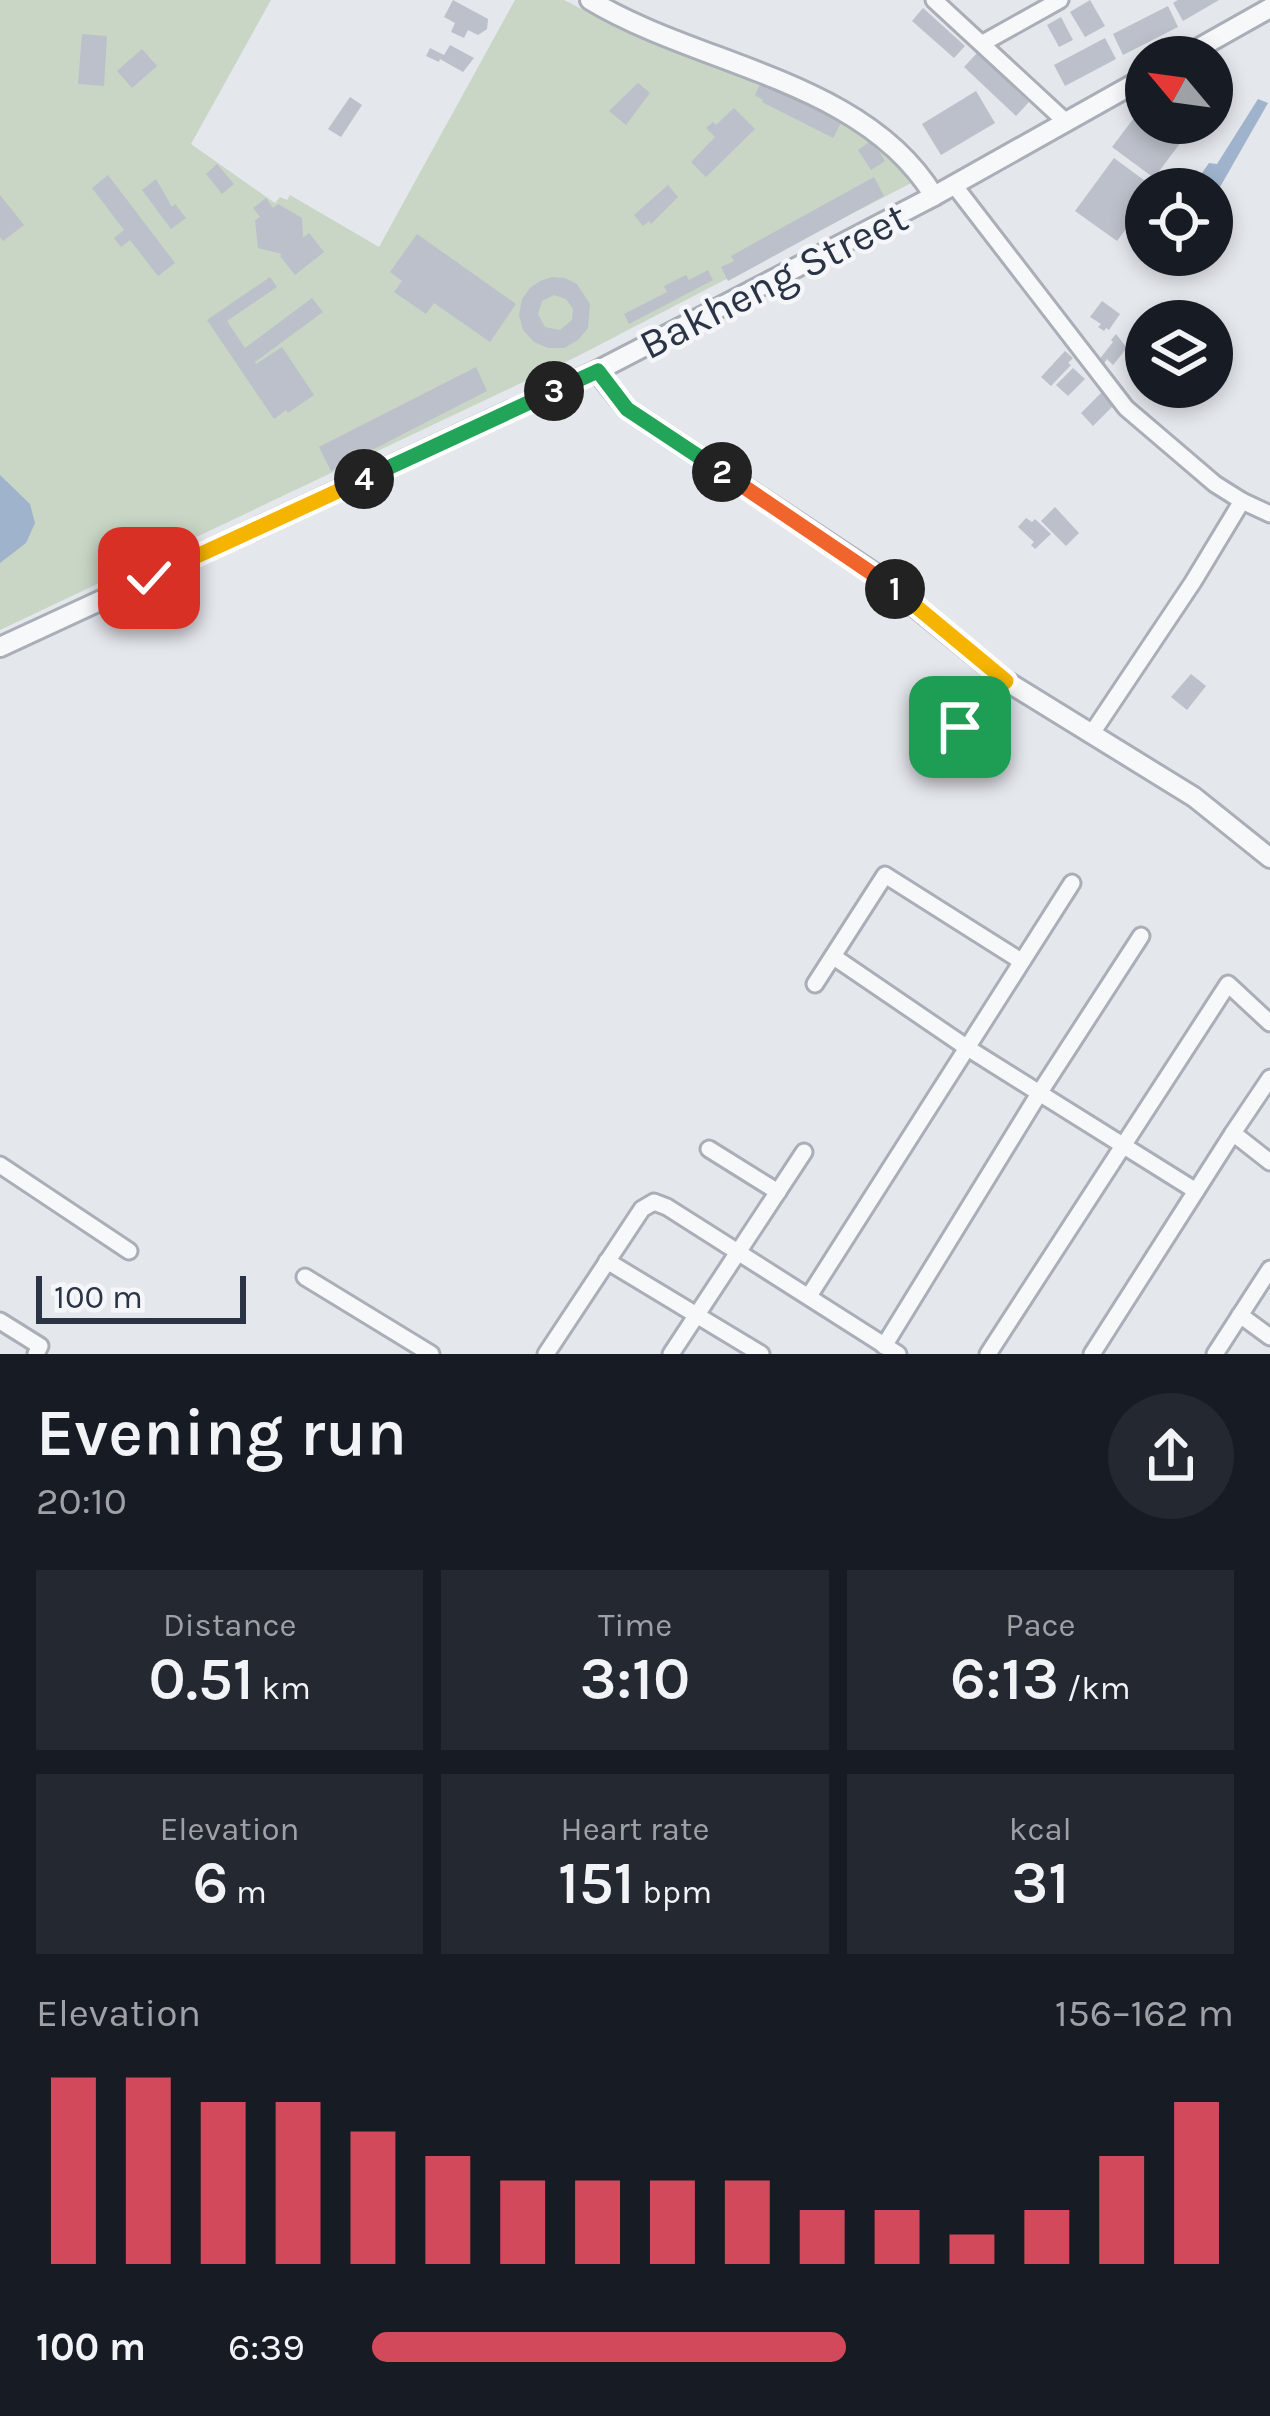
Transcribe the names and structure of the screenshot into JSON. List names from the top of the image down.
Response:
{
  "streets": {
    "street": ["Bakheng Street"]
  },
  "scale_bar": "100 m",
  "north": "top left",
  "page": {
    "pins": [
      "3",
      "2",
      "4",
      "1"
    ],
    "scale": "100 m",
    "heading": ["Evening run", "20:10"],
    "stats": [
      ["Distance", "0.51 km"],
      ["Time", "3:10"],
      ["Pace", "6:13 /km"],
      ["Elevation", "6 m"],
      ["Heart rate", "151 bpm"],
      ["kcal", "31"]
    ],
    "chart": ["Elevation", "156–162 m"],
    "list": [
      {
        "name": "100 m",
        "note": "6:39"
      }
    ]
  }
}
